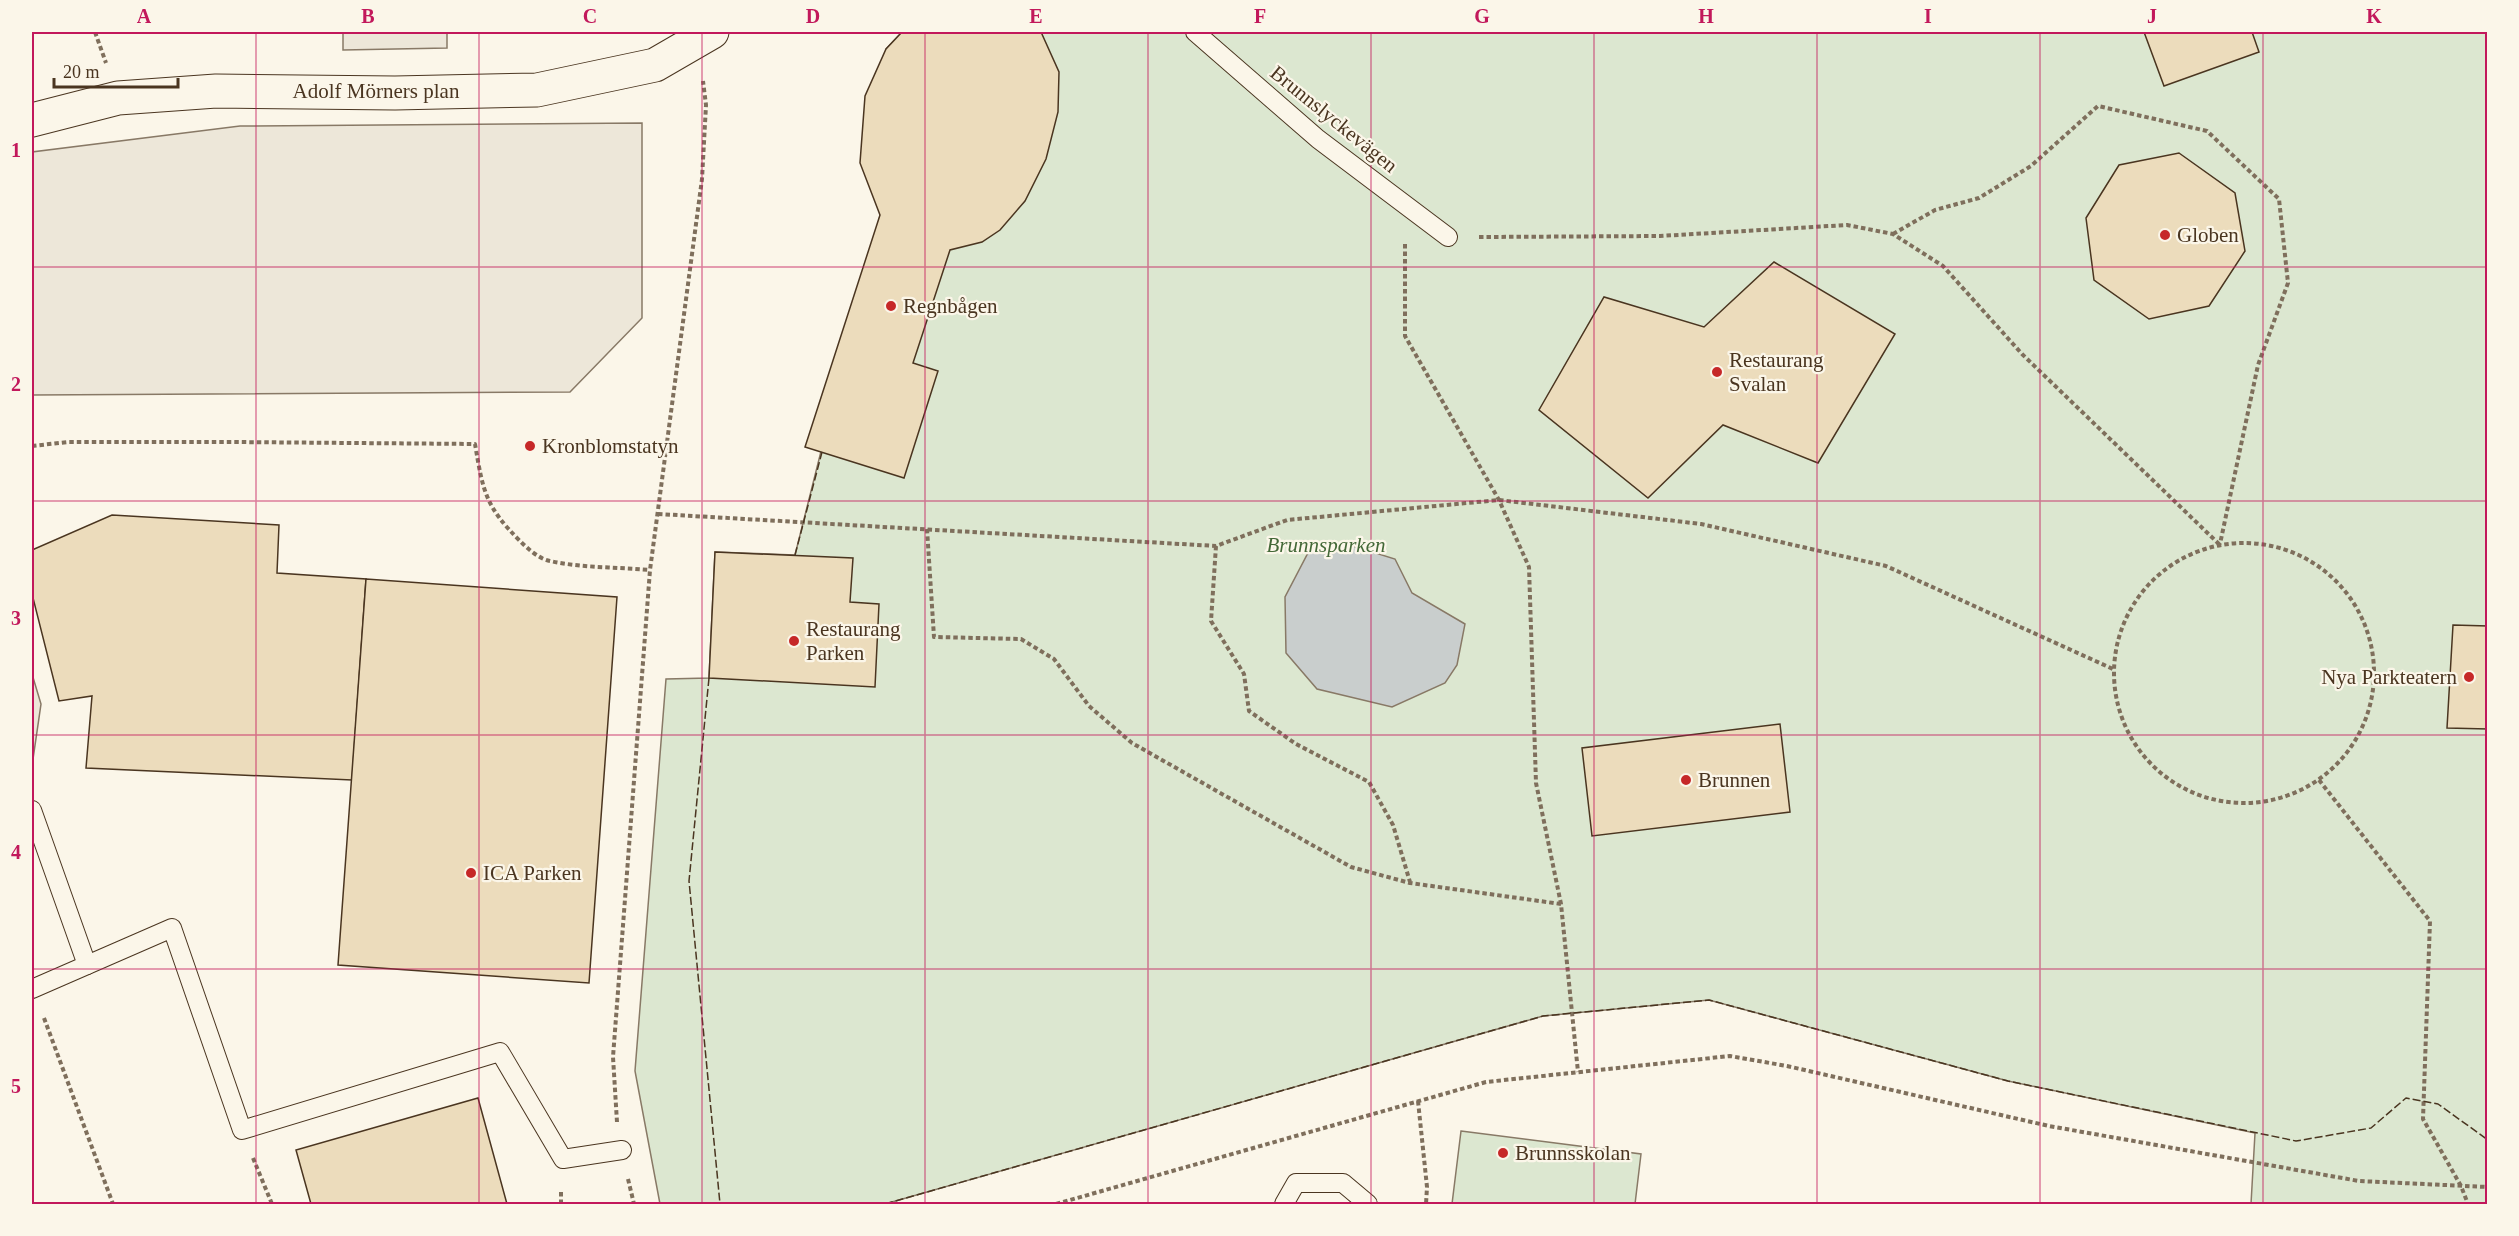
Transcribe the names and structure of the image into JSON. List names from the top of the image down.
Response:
{
  "streets": {
    "street": ["Adolf Mörners plan"],
    "lane": ["Brunnslyckevägen"]
  },
  "parks": ["Brunnsparken"],
  "places": [
    "Globen",
    "Regnbågen",
    "Restaurang Svalan",
    "Kronblomstatyn",
    "Restaurang Parken",
    "Nya Parkteatern",
    "Brunnen",
    "ICA Parken",
    "Brunnsskolan"
  ],
  "scale_bar": "20 m",
  "grid": {
    "columns": [
      "A",
      "B",
      "C",
      "D",
      "E",
      "F",
      "G",
      "H",
      "I",
      "J",
      "K"
    ],
    "rows": [
      "1",
      "2",
      "3",
      "4",
      "5"
    ]
  }
}
